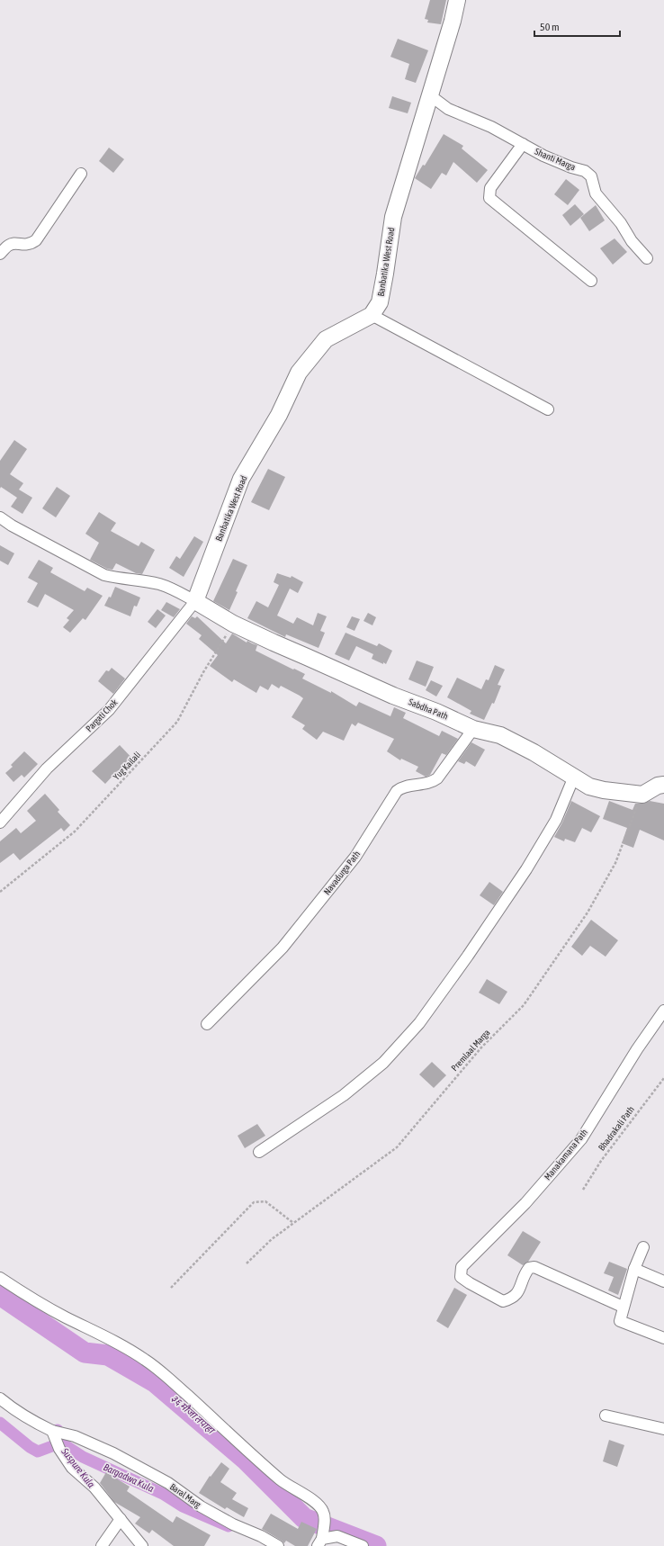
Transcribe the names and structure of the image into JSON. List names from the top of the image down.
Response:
{
  "streets": {
    "street": [
      "Shanti Marga",
      "Banbatika West Road",
      "Sabdha Path",
      "Pargati Chok",
      "Navadurga Path",
      "Manakamana Path",
      "Baral Marg"
    ],
    "path": ["Yug Kailali", "Premlaal Marga", "Bhadrakali Path"]
  },
  "crossings": [
    ["Shanti Marga", "Banbatika West Road"],
    ["Banbatika West Road", "Sabdha Path"],
    ["Banbatika West Road", "Pargati Chok"],
    ["Sabdha Path", "Pargati Chok"],
    ["Sabdha Path", "Yug Kailali"],
    ["Sabdha Path", "Navadurga Path"],
    ["Sabdha Path", "Premlaal Marga"]
  ],
  "water": ["३६ मौजा तपाहा", "Suspure Kula", "Bargadwa Kula"],
  "scale_bar": "50 m"
}
